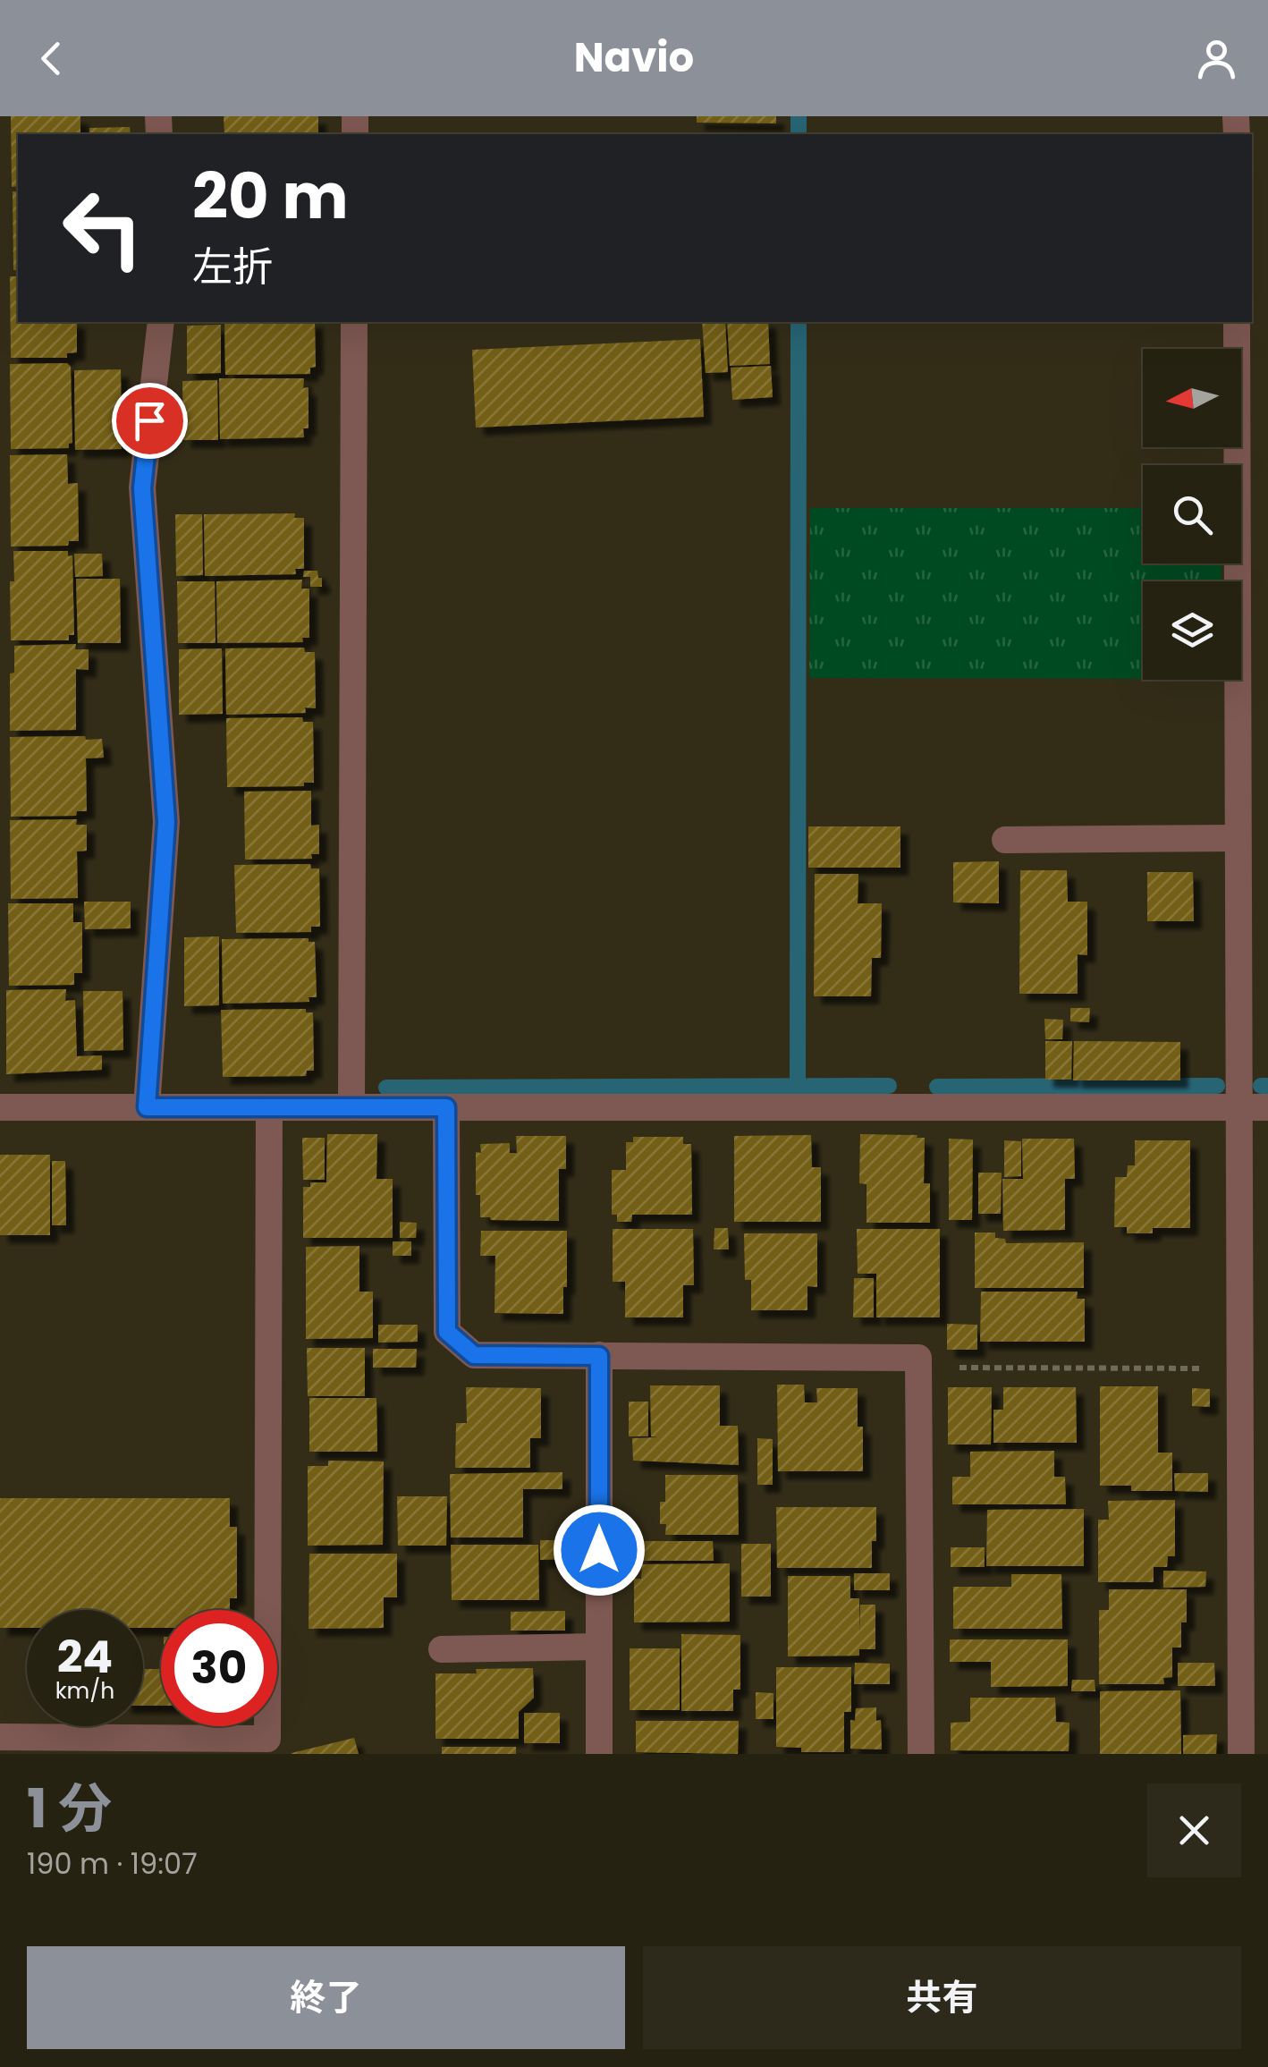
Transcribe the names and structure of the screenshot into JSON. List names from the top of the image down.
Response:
{
  "north": "left",
  "page": {
    "header": "Navio",
    "turn": ["20 m", "左折"],
    "speed": "24 km/h",
    "limit": "30",
    "heading": ["1 分", "190 m · 19:07"],
    "buttons": ["終了", "共有"]
  }
}
